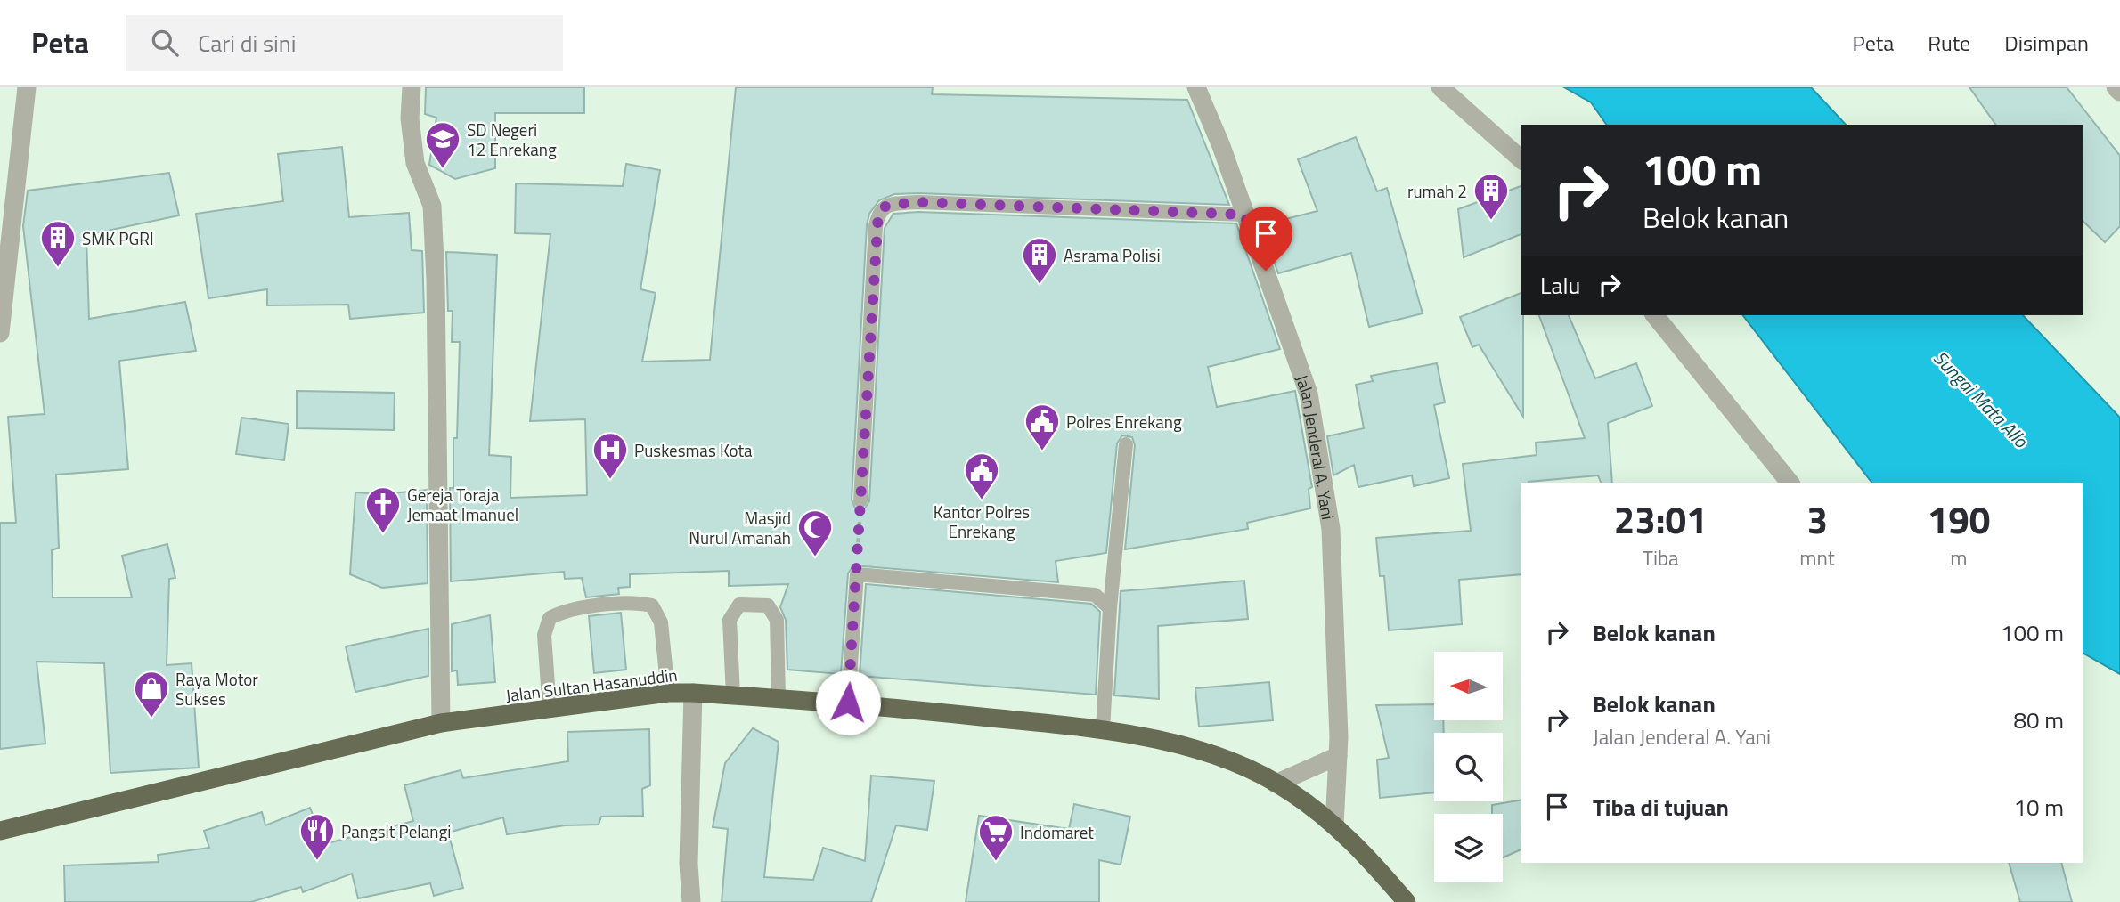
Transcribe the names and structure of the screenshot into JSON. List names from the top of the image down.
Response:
{
  "streets": {
    "highway": ["Jalan Sultan Hasanuddin"],
    "street": ["Jalan Jenderal A. Yani"]
  },
  "crossings": [
    ["Jalan Jenderal A. Yani", "Jalan Sultan Hasanuddin"]
  ],
  "water": ["Sungai Mata Allo"],
  "places": {
    "school or university": ["SD Negeri 12 Enrekang"],
    "building": ["rumah 2", "SMK PGRI", "Asrama Polisi"],
    "public building": ["Polres Enrekang", "Kantor Polres Enrekang"],
    "hospital": ["Puskesmas Kota"],
    "church": ["Gereja Toraja Jemaat Imanuel"],
    "mosque": ["Masjid Nurul Amanah"],
    "shop": ["Raya Motor Sukses"],
    "restaurant": ["Pangsit Pelangi"],
    "supermarket": ["Indomaret"]
  },
  "north": "left",
  "page": {
    "header": "Peta",
    "search": "Cari di sini",
    "nav": ["Peta", "Rute", "Disimpan"],
    "turn": ["100 m", "Belok kanan"],
    "then": "Lalu",
    "eta": [
      "23:01",
      "Tiba",
      "3",
      "mnt",
      "190",
      "m"
    ],
    "list": [
      {
        "name": "Belok kanan",
        "value": "100 m"
      },
      {
        "name": "Belok kanan",
        "note": "Jalan Jenderal A. Yani",
        "value": "80 m"
      },
      {
        "name": "Tiba di tujuan",
        "value": "10 m"
      }
    ]
  }
}
